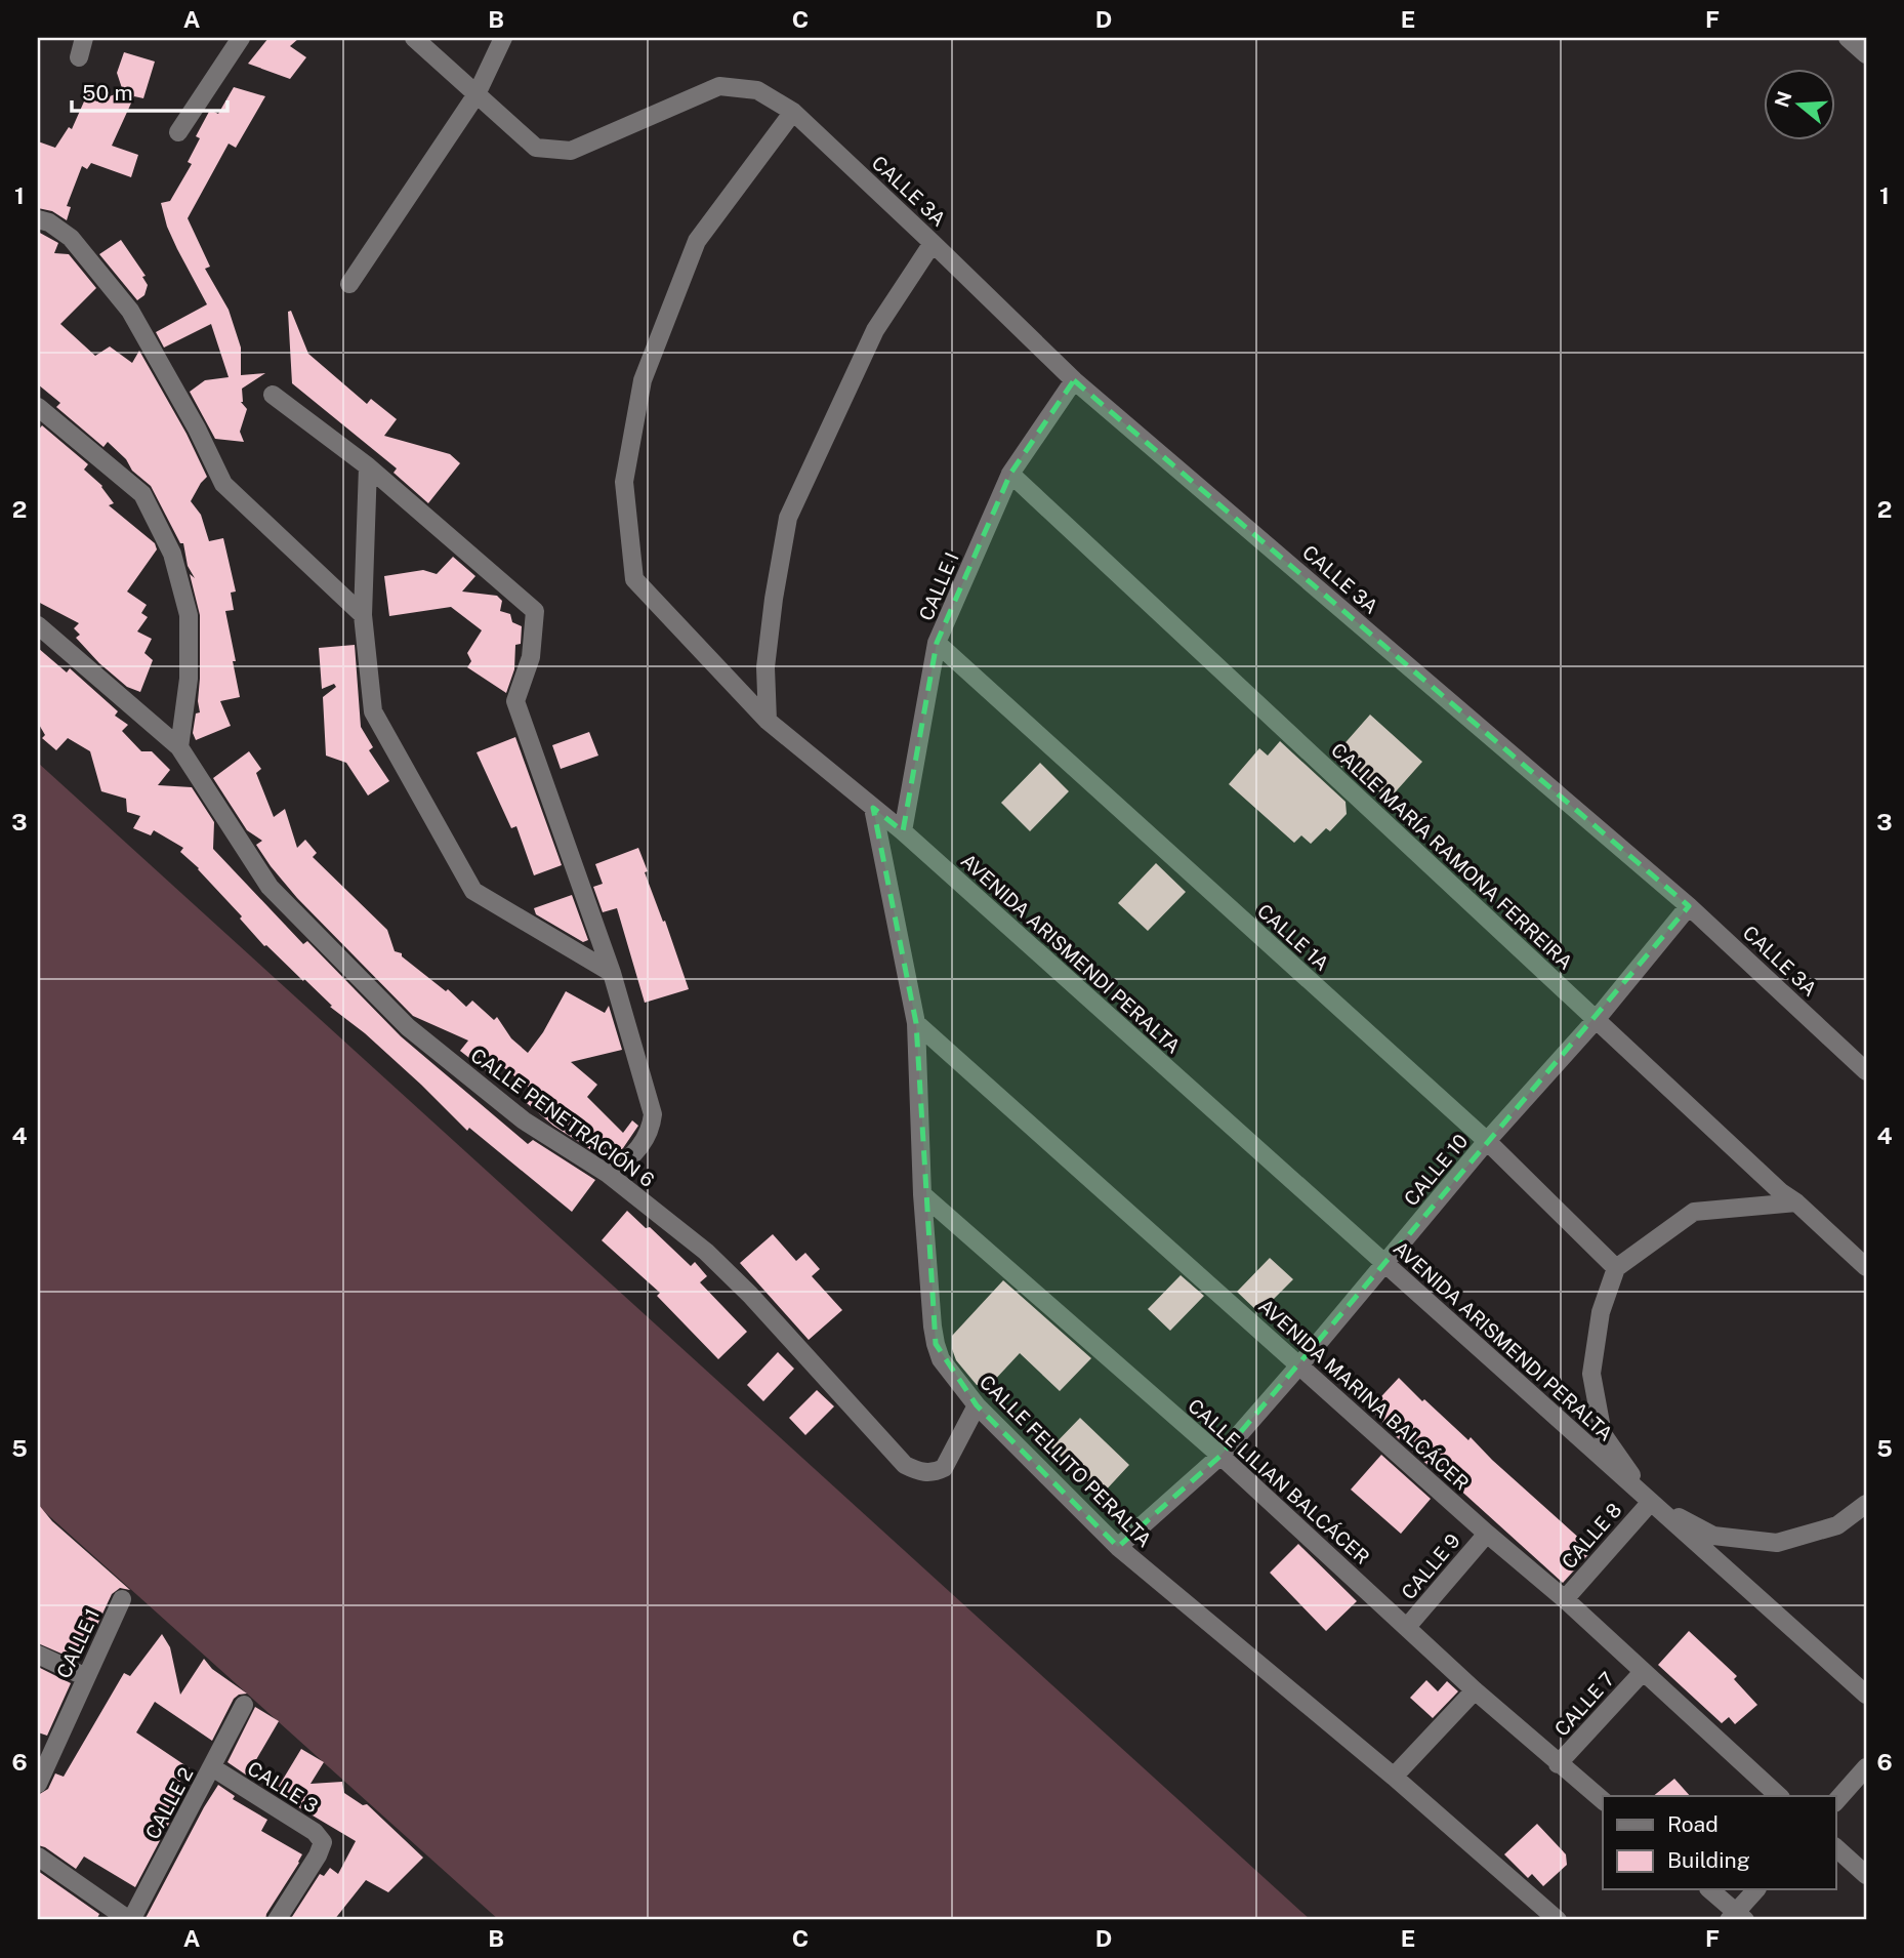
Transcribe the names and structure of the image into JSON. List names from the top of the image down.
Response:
{
  "streets": {
    "street": [
      "CALLE 3A",
      "CALLE I",
      "CALLE MARÍA RAMONA FERREIRA",
      "CALLE 1A",
      "AVENIDA ARISMENDI PERALTA",
      "CALLE PENETRACIÓN 6",
      "CALLE 10",
      "AVENIDA MARINA BALCÁCER",
      "CALLE FELLITO PERALTA",
      "CALLE LILIAN BALCÁCER",
      "CALLE 8",
      "CALLE 9",
      "CALLE 1",
      "CALLE 7",
      "CALLE 3",
      "CALLE 2"
    ]
  },
  "crossings": [
    ["CALLE 3A", "CALLE I"],
    ["CALLE 3A", "AVENIDA ARISMENDI PERALTA"],
    ["CALLE 3A", "CALLE 10"],
    ["CALLE I", "CALLE MARÍA RAMONA FERREIRA"],
    ["CALLE I", "CALLE 1A"],
    ["CALLE I", "AVENIDA ARISMENDI PERALTA"],
    ["CALLE MARÍA RAMONA FERREIRA", "CALLE 10"],
    ["CALLE 1A", "CALLE 10"],
    ["AVENIDA ARISMENDI PERALTA", "CALLE 10"],
    ["AVENIDA ARISMENDI PERALTA", "CALLE FELLITO PERALTA"],
    ["AVENIDA ARISMENDI PERALTA", "CALLE 8"],
    ["CALLE PENETRACIÓN 6", "CALLE FELLITO PERALTA"],
    ["CALLE 10", "AVENIDA MARINA BALCÁCER"],
    ["CALLE 10", "CALLE FELLITO PERALTA"],
    ["CALLE 10", "CALLE LILIAN BALCÁCER"],
    ["AVENIDA MARINA BALCÁCER", "CALLE FELLITO PERALTA"],
    ["AVENIDA MARINA BALCÁCER", "CALLE 8"],
    ["AVENIDA MARINA BALCÁCER", "CALLE 9"],
    ["AVENIDA MARINA BALCÁCER", "CALLE 7"],
    ["CALLE FELLITO PERALTA", "CALLE LILIAN BALCÁCER"],
    ["CALLE LILIAN BALCÁCER", "CALLE 9"],
    ["CALLE LILIAN BALCÁCER", "CALLE 7"],
    ["CALLE 3", "CALLE 2"]
  ],
  "legend": ["Road", "Building"],
  "scale_bar": "50 m",
  "north": "left",
  "grid": {
    "columns": [
      "A",
      "B",
      "C",
      "D",
      "E",
      "F"
    ],
    "rows": [
      "1",
      "2",
      "3",
      "4",
      "5",
      "6"
    ]
  }
}
